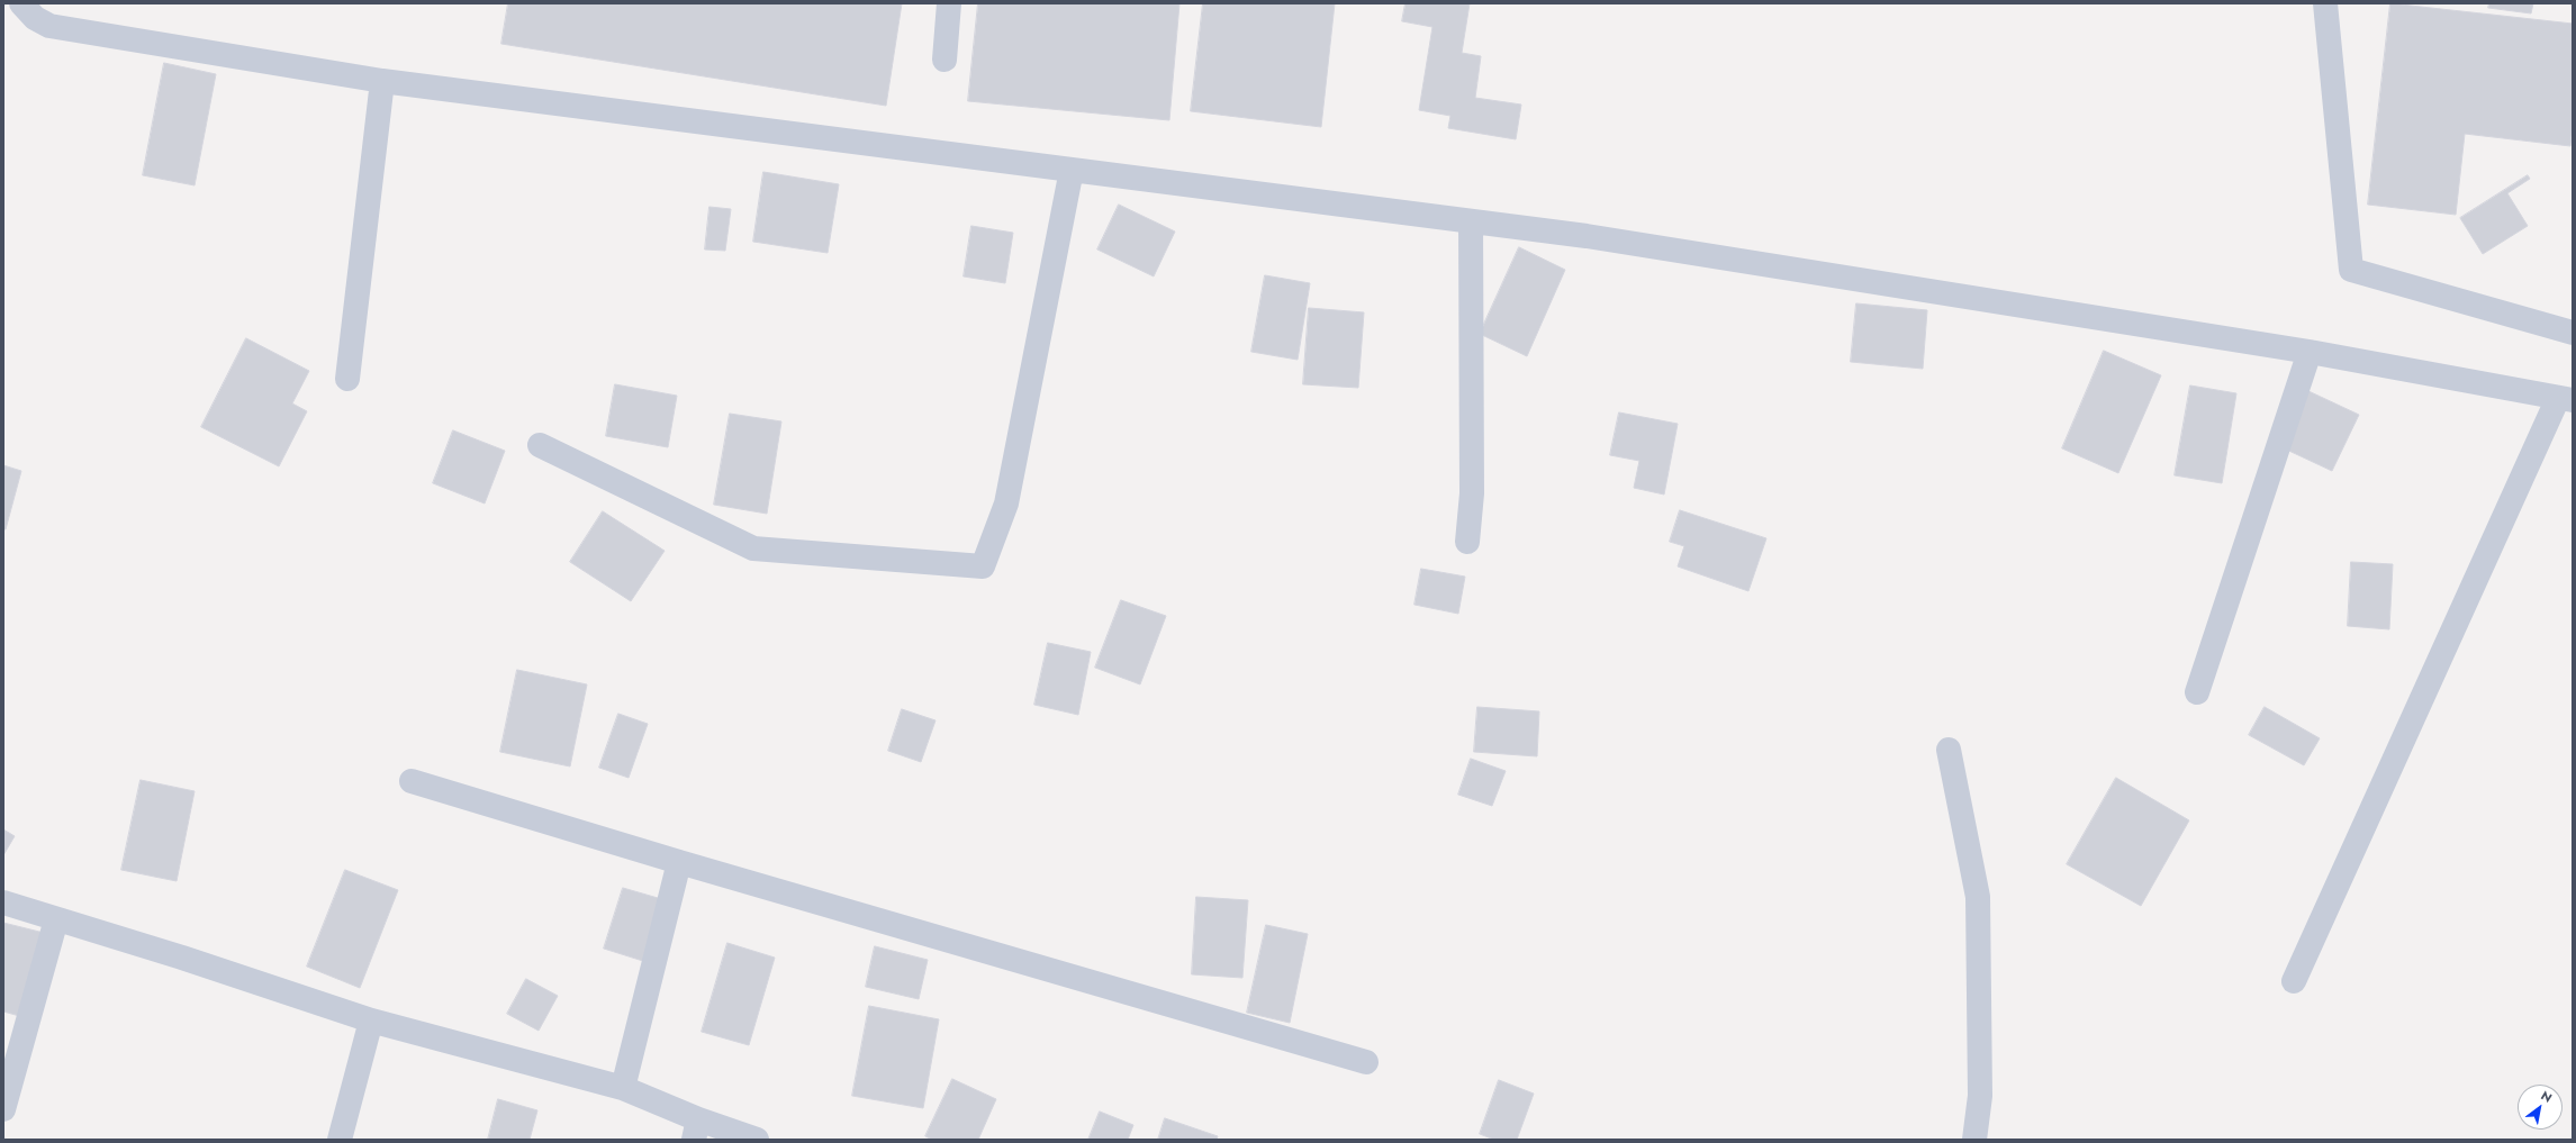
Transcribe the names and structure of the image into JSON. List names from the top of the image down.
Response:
{
  "north": "top right"
}
